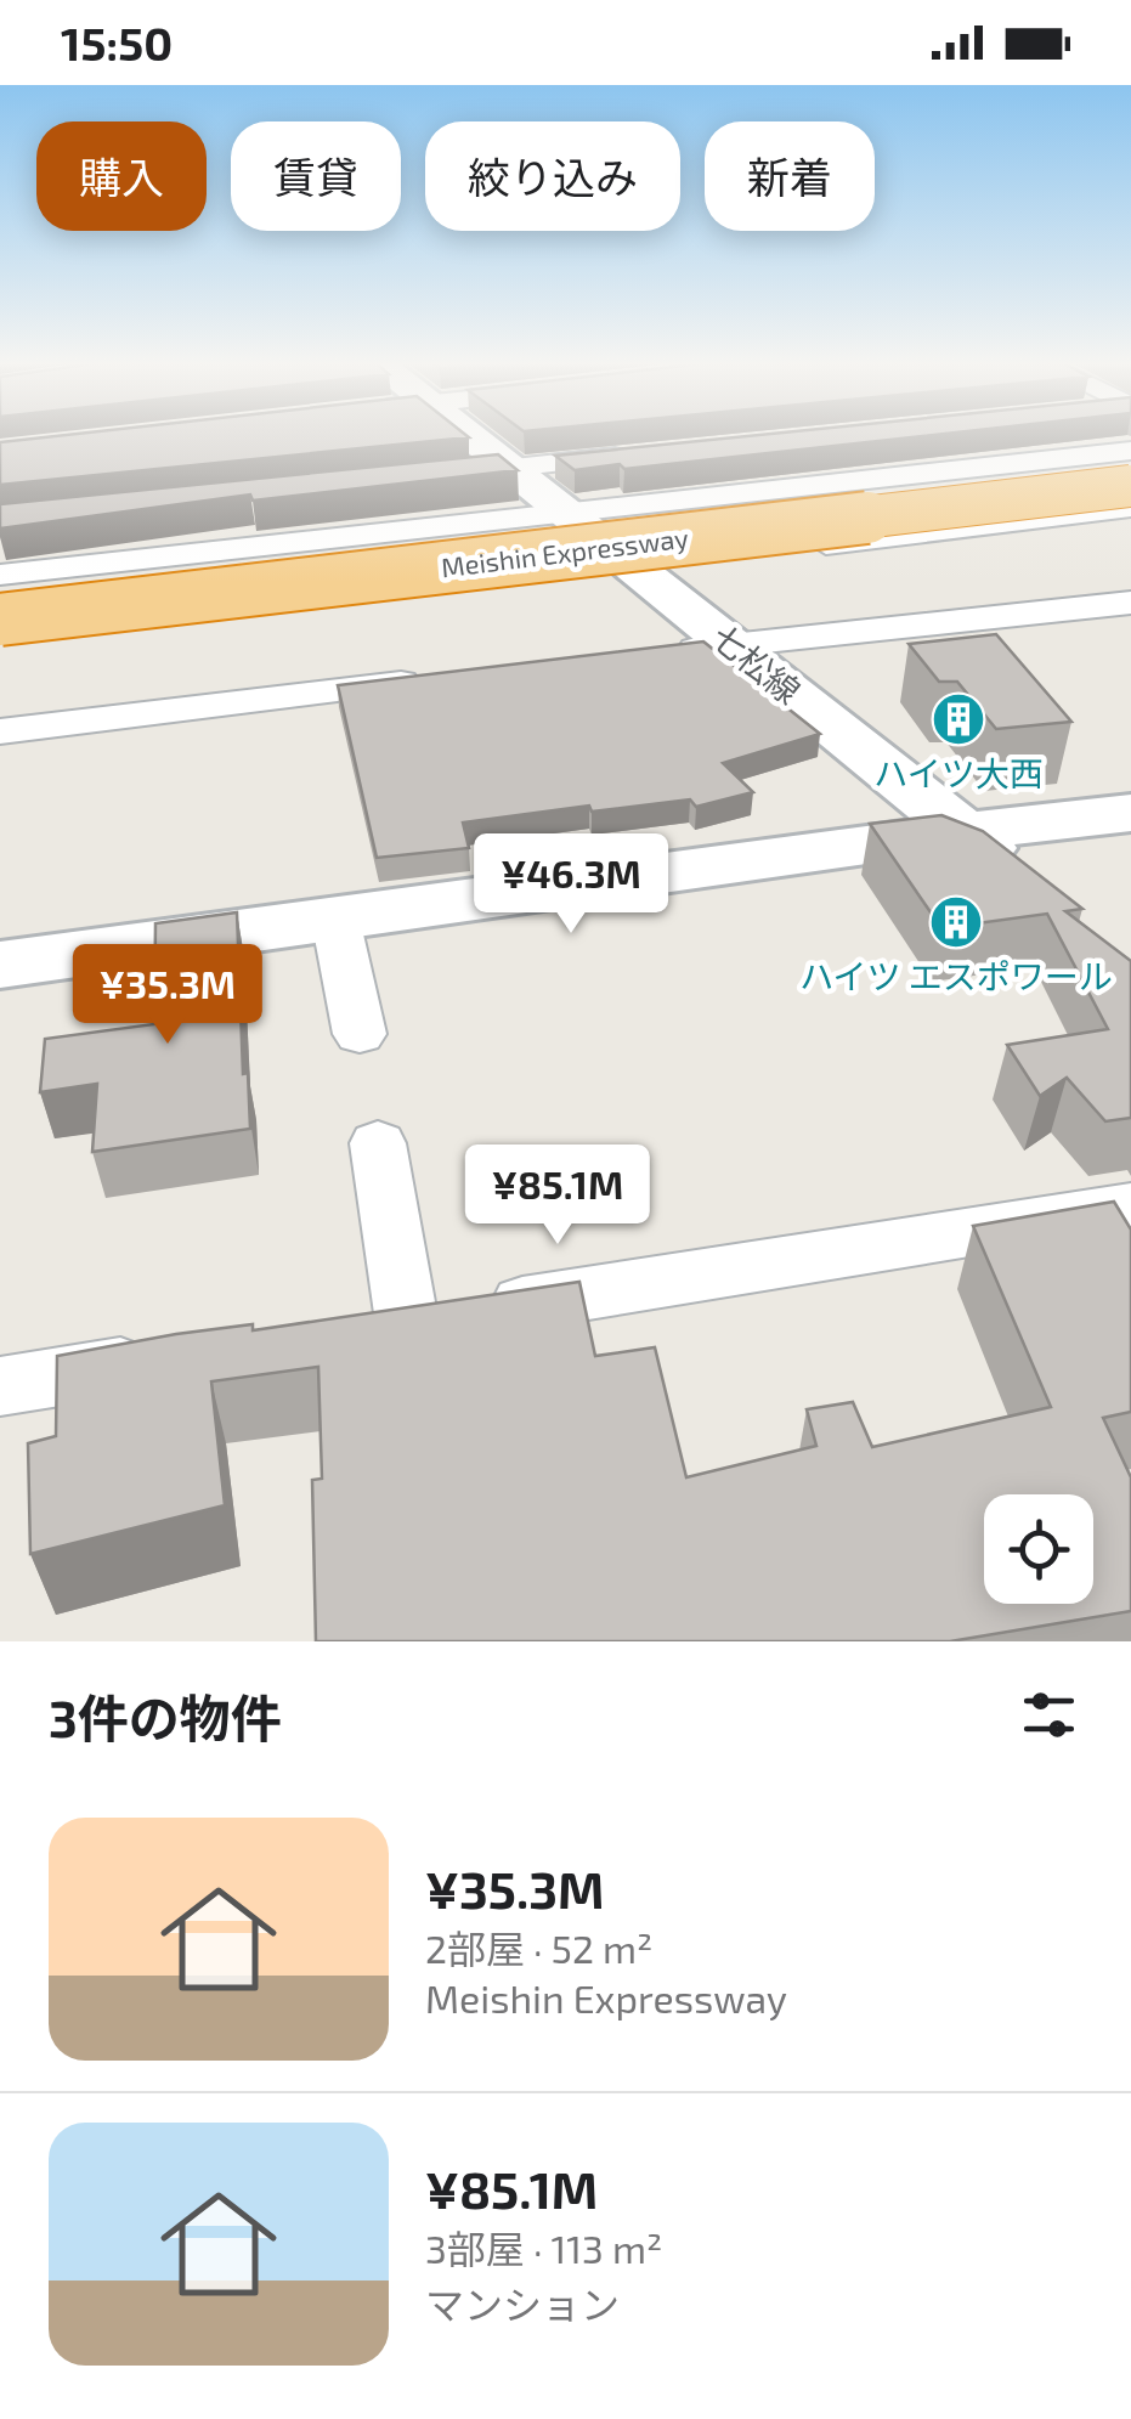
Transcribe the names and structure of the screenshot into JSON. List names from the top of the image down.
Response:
{
  "streets": {
    "highway": ["Meishin Expressway"],
    "street": ["七松線"]
  },
  "places": {
    "building": ["ハイツ大西", "ハイツ エスポワール"]
  },
  "page": {
    "status": "15:50",
    "chip": [
      "購入",
      "賃貸",
      "絞り込み",
      "新着"
    ],
    "price": ["¥46.3M", "¥35.3M", "¥85.1M"],
    "heading": "3件の物件",
    "list": [
      {
        "name": "¥35.3M",
        "note": "2部屋 · 52 m² · Meishin Expressway"
      },
      {
        "name": "¥85.1M",
        "note": "3部屋 · 113 m² · マンション"
      }
    ]
  }
}
